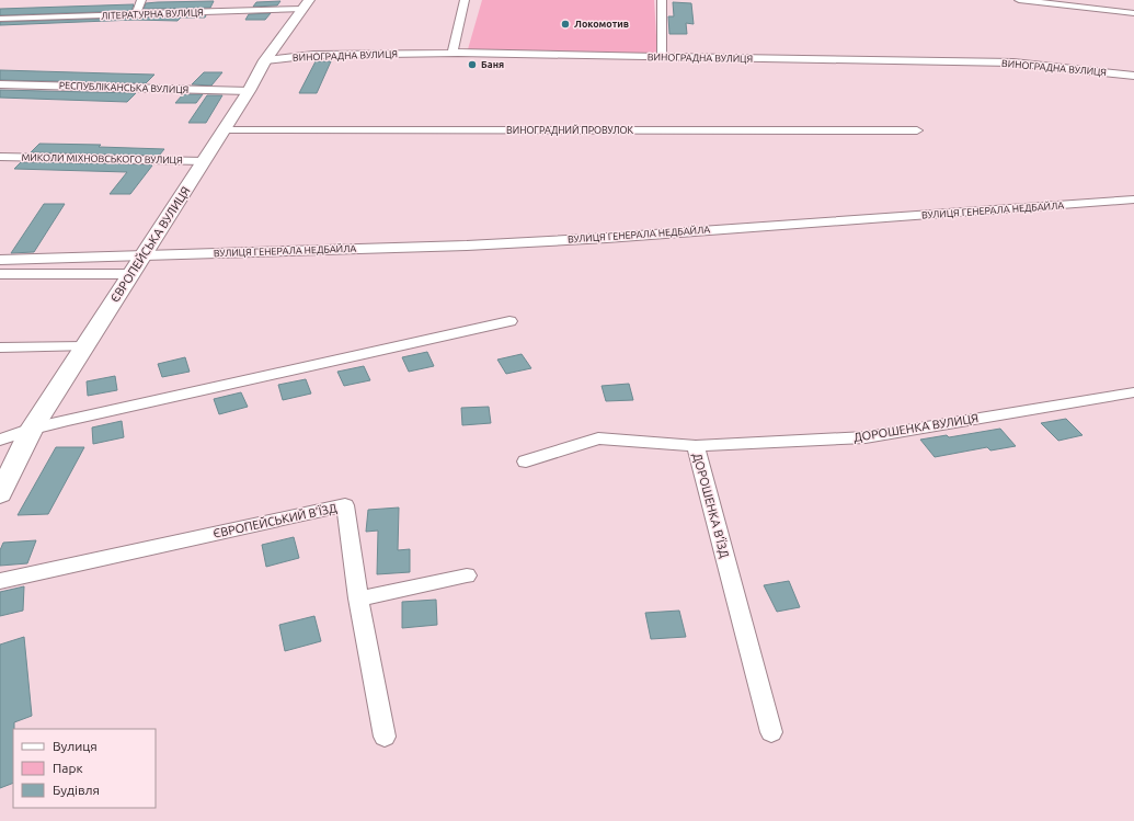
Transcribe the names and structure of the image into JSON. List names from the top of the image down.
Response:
{
  "streets": {
    "street": [
      "ЛІТЕРАТУРНА ВУЛИЦЯ",
      "ВИНОГРАДНА ВУЛИЦЯ",
      "РЕСПУБЛІКАНСЬКА ВУЛИЦЯ",
      "ВИНОГРАДНИЙ ПРОВУЛОК",
      "МИКОЛИ МІХНОВСЬКОГО ВУЛИЦЯ",
      "ВУЛИЦЯ ГЕНЕРАЛА НЕДБАЙЛА",
      "ЄВРОПЕЙСЬКА ВУЛИЦЯ",
      "ДОРОШЕНКА ВУЛИЦЯ",
      "ДОРОШЕНКА В’ЇЗД",
      "ЄВРОПЕЙСЬКИЙ В’ЇЗД"
    ]
  },
  "crossings": [
    ["ЛІТЕРАТУРНА ВУЛИЦЯ", "ЄВРОПЕЙСЬКА ВУЛИЦЯ"],
    ["ВИНОГРАДНА ВУЛИЦЯ", "ЄВРОПЕЙСЬКА ВУЛИЦЯ"],
    ["РЕСПУБЛІКАНСЬКА ВУЛИЦЯ", "ЄВРОПЕЙСЬКА ВУЛИЦЯ"],
    ["ВИНОГРАДНИЙ ПРОВУЛОК", "ЄВРОПЕЙСЬКА ВУЛИЦЯ"],
    ["МИКОЛИ МІХНОВСЬКОГО ВУЛИЦЯ", "ЄВРОПЕЙСЬКА ВУЛИЦЯ"],
    ["ВУЛИЦЯ ГЕНЕРАЛА НЕДБАЙЛА", "ЄВРОПЕЙСЬКА ВУЛИЦЯ"],
    ["ДОРОШЕНКА ВУЛИЦЯ", "ДОРОШЕНКА В’ЇЗД"]
  ],
  "places": ["Локомотив", "Баня"],
  "legend": ["Вулиця", "Парк", "Будівля"]
}
